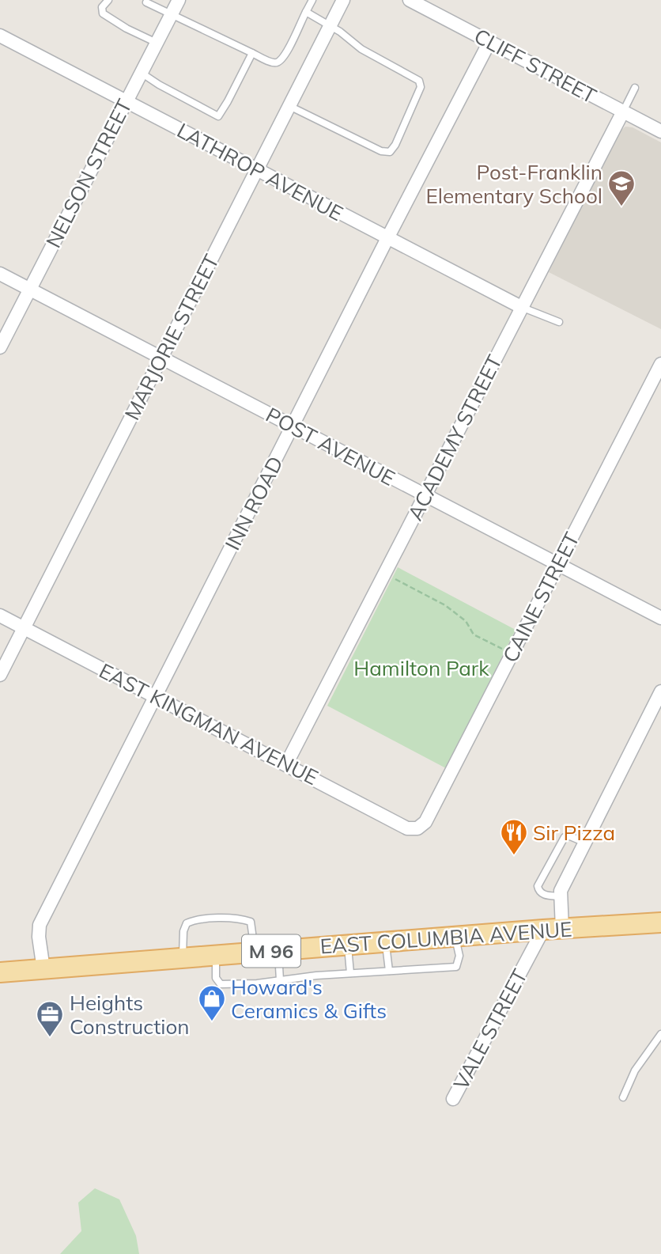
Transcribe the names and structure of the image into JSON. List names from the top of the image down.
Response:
{
  "streets": {
    "main road": ["EAST COLUMBIA AVENUE", "M 96"],
    "street": [
      "CLIFF STREET",
      "LATHROP AVENUE",
      "NELSON STREET",
      "MARJORIE STREET",
      "ACADEMY STREET",
      "POST AVENUE",
      "INN ROAD",
      "CAINE STREET",
      "EAST KINGMAN AVENUE",
      "VALE STREET"
    ]
  },
  "crossings": [
    ["CLIFF STREET", "ACADEMY STREET"],
    ["CLIFF STREET", "INN ROAD"],
    ["LATHROP AVENUE", "NELSON STREET"],
    ["LATHROP AVENUE", "MARJORIE STREET"],
    ["LATHROP AVENUE", "ACADEMY STREET"],
    ["LATHROP AVENUE", "INN ROAD"],
    ["NELSON STREET", "POST AVENUE"],
    ["MARJORIE STREET", "POST AVENUE"],
    ["MARJORIE STREET", "EAST KINGMAN AVENUE"],
    ["ACADEMY STREET", "POST AVENUE"],
    ["ACADEMY STREET", "EAST KINGMAN AVENUE"],
    ["POST AVENUE", "INN ROAD"],
    ["POST AVENUE", "CAINE STREET"],
    ["INN ROAD", "EAST KINGMAN AVENUE"],
    ["INN ROAD", "EAST COLUMBIA AVENUE"],
    ["CAINE STREET", "EAST KINGMAN AVENUE"],
    ["EAST COLUMBIA AVENUE", "VALE STREET"]
  ],
  "parks": ["Hamilton Park"],
  "places": {
    "school or university": ["Post-Franklin Elementary School"],
    "restaurant": ["Sir Pizza"],
    "shop": ["Howard's Ceramics & Gifts"],
    "office": ["Heights Construction"]
  }
}
